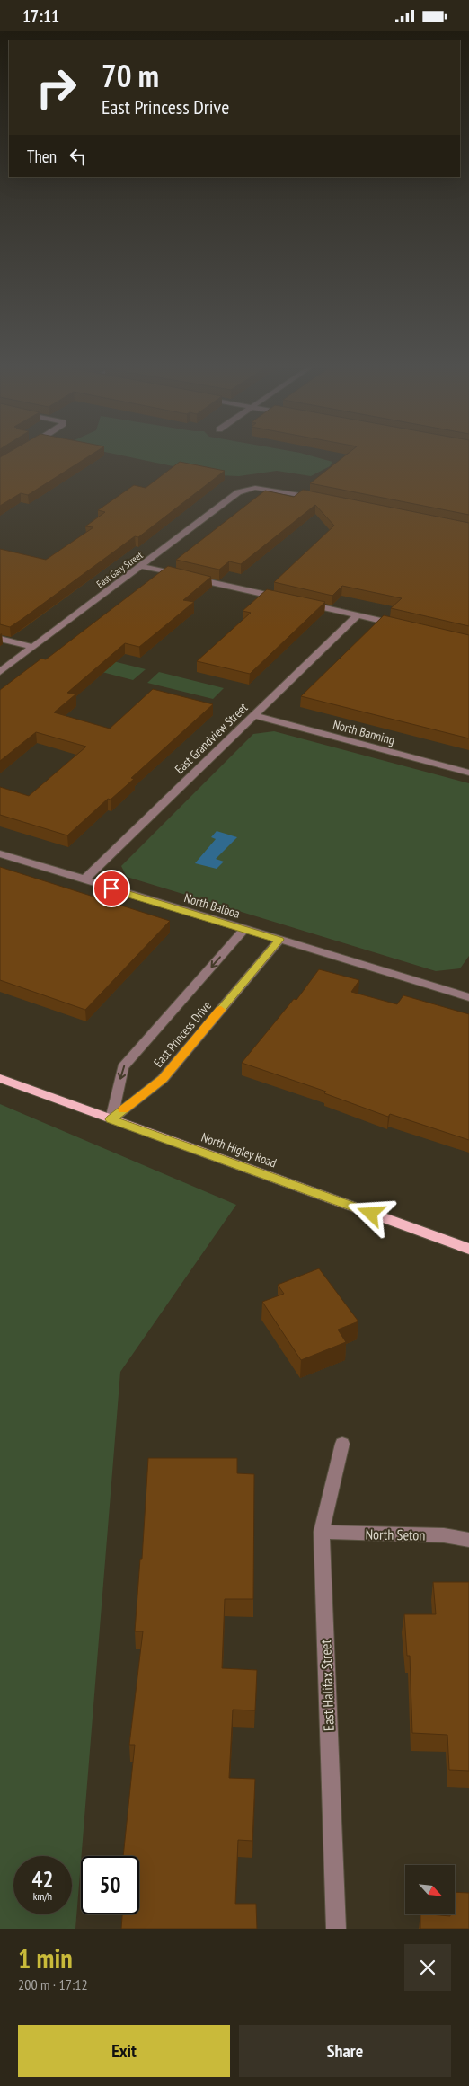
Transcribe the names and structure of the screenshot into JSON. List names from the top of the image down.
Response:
{
  "streets": {
    "main road": ["North Higley Road"],
    "street": [
      "East Gary Street",
      "North Banning",
      "East Grandview Street",
      "North Balboa",
      "East Princess Drive",
      "North Seton",
      "East Halifax Street"
    ]
  },
  "crossings": [
    ["North Banning", "East Grandview Street"],
    ["East Grandview Street", "North Balboa"],
    ["North Balboa", "East Princess Drive"],
    ["East Princess Drive", "North Higley Road"],
    ["North Seton", "East Halifax Street"]
  ],
  "north": "bottom right",
  "page": {
    "status": "17:11",
    "turn": ["70 m", "East Princess Drive"],
    "then": "Then",
    "speed": "42 km/h",
    "limit": "50",
    "heading": ["1 min", "200 m · 17:12"],
    "buttons": ["Exit", "Share"]
  }
}
